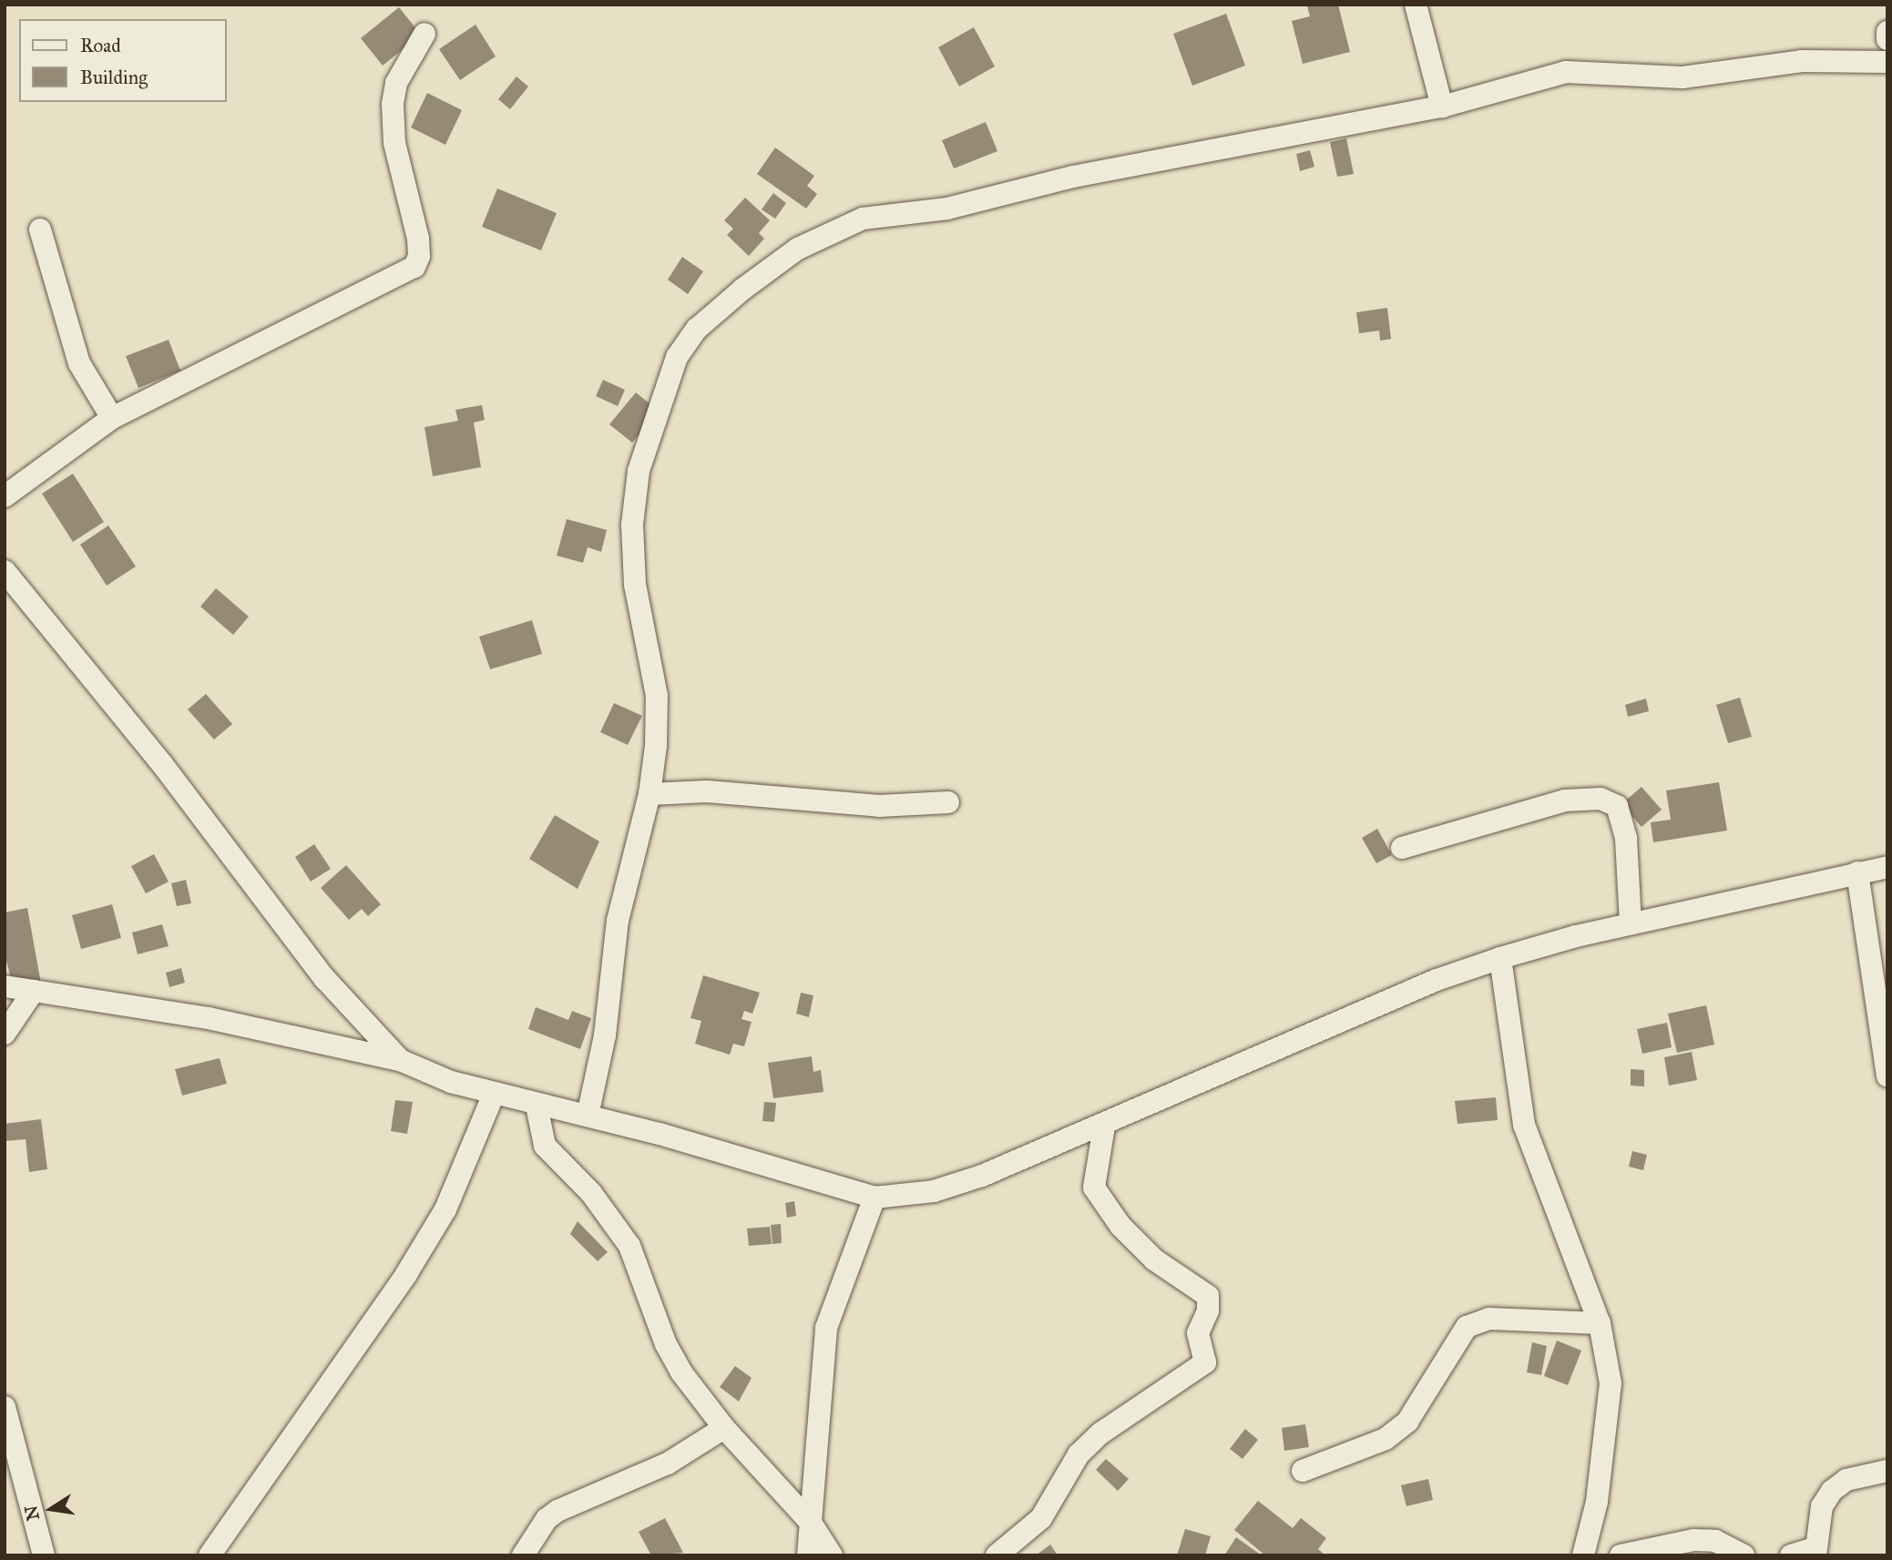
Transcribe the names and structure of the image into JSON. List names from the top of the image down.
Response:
{
  "legend": ["Road", "Building"],
  "north": "left"
}
